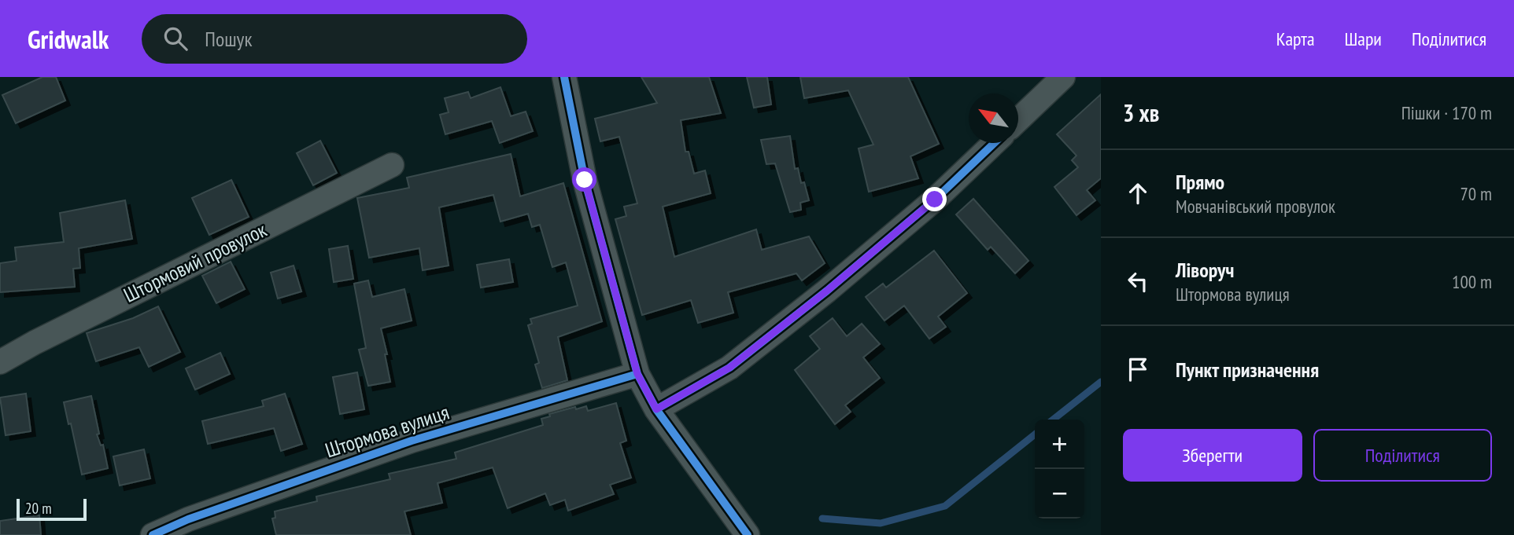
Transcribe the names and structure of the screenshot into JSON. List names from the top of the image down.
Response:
{
  "streets": {
    "street": ["Штормовий провулок", "Штормова вулиця"]
  },
  "scale_bar": "20 m",
  "north": "top left",
  "page": {
    "header": "Gridwalk",
    "search": "Пошук",
    "nav": ["Карта", "Шари", "Поділитися"],
    "heading": ["3 хв", "Пішки · 170 m"],
    "list": [
      ["Прямо", "Мовчанівський провулок", "70 m"],
      ["Ліворуч", "Штормова вулиця", "100 m"],
      "Пункт призначення"
    ],
    "buttons": ["Зберегти", "Поділитися"],
    "map_buttons": ["+", "−"],
    "scale": "20 m"
  }
}
